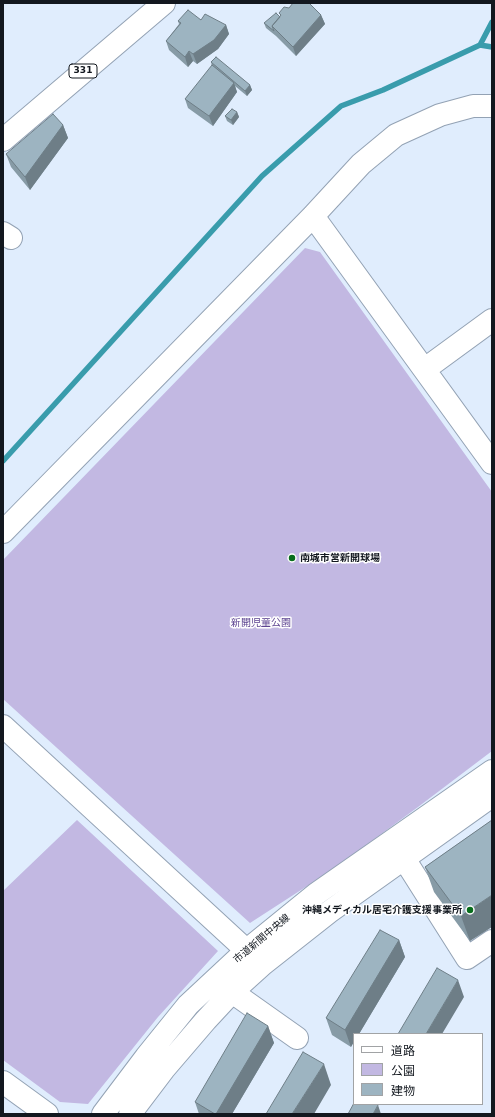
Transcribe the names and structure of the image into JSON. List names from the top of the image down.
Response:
{
  "streets": {
    "main road": ["331", "市道新開中央線"]
  },
  "parks": ["新開児童公園"],
  "places": ["南城市営新開球場", "沖縄メディカル居宅介護支援事業所"],
  "legend": ["道路", "公園", "建物"]
}
